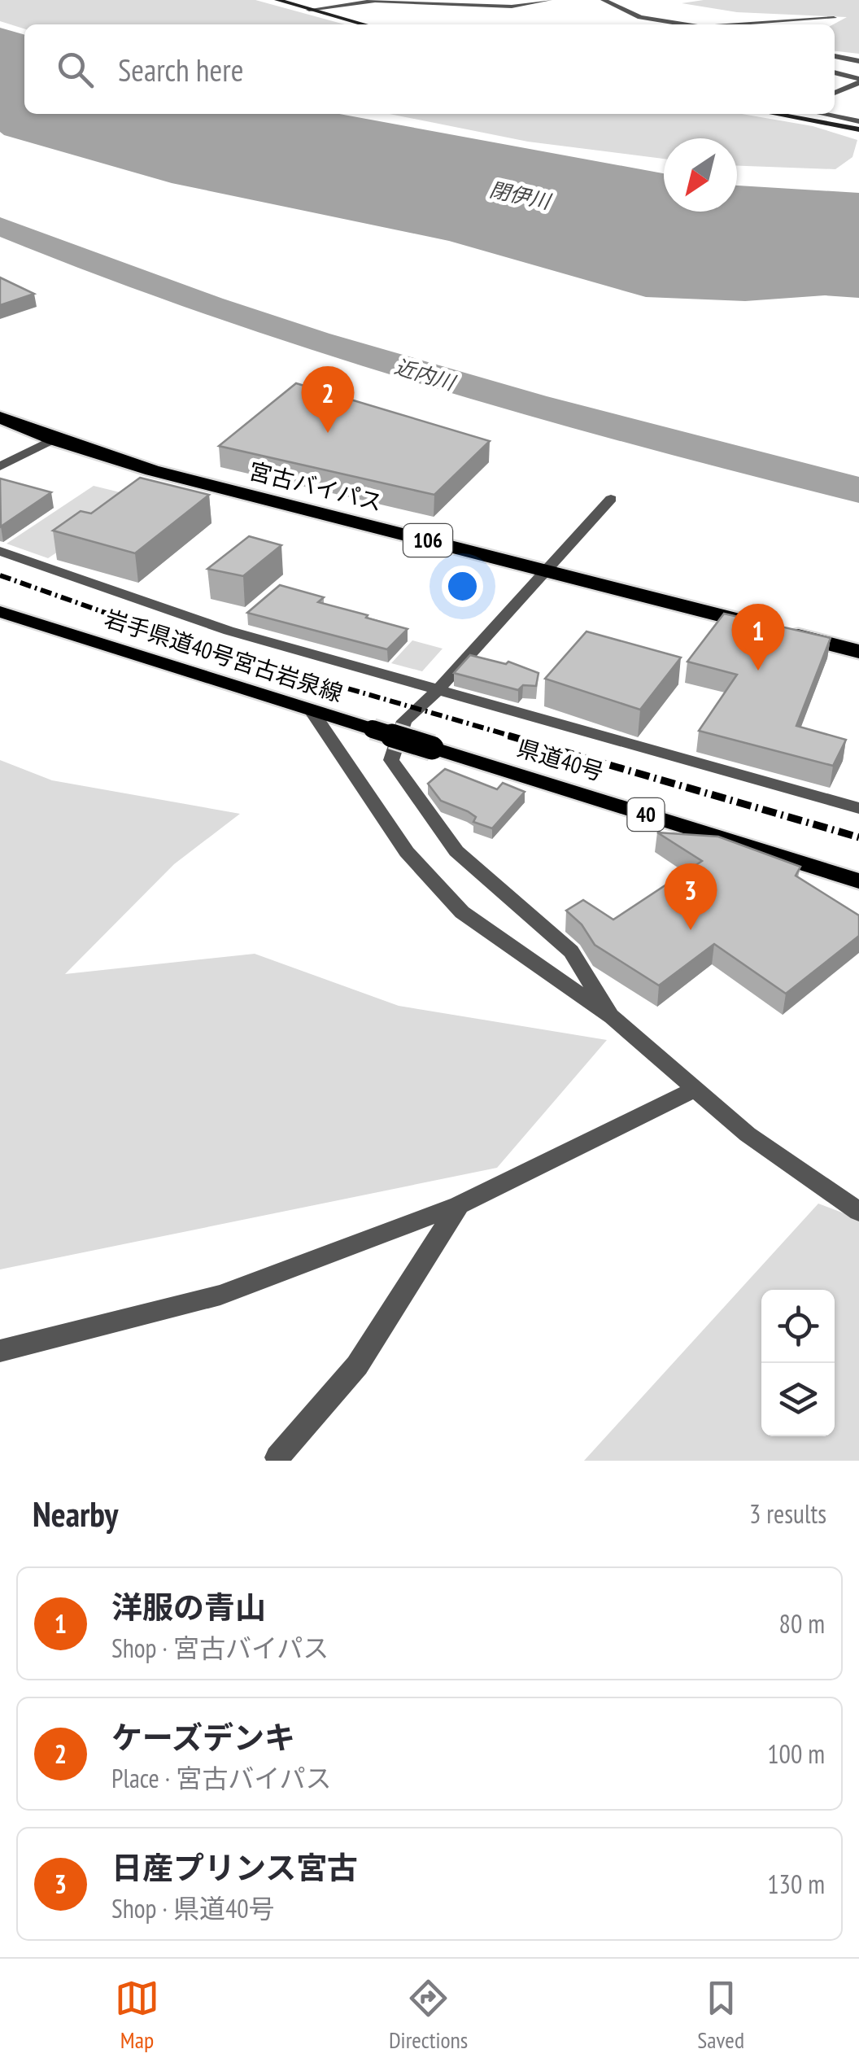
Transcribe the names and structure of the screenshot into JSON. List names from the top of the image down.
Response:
{
  "streets": {
    "highway": ["宮古バイパス", "106"],
    "main road": ["岩手県道40号宮古岩泉線", "県道40号", "40"]
  },
  "crossings": [
    ["岩手県道40号宮古岩泉線", "県道40号"]
  ],
  "water": ["閉伊川", "近内川"],
  "north": "bottom left",
  "page": {
    "search": "Search here",
    "pins": ["2", "1", "3"],
    "heading": ["Nearby", "3 results"],
    "list": [
      {
        "mark": "1",
        "name": "洋服の青山",
        "note": "Shop · 宮古バイパス",
        "value": "80 m"
      },
      {
        "mark": "2",
        "name": "ケーズデンキ",
        "note": "Place · 宮古バイパス",
        "value": "100 m"
      },
      {
        "mark": "3",
        "name": "日産プリンス宮古",
        "note": "Shop · 県道40号",
        "value": "130 m"
      }
    ],
    "nav": ["Map", "Directions", "Saved"]
  }
}
